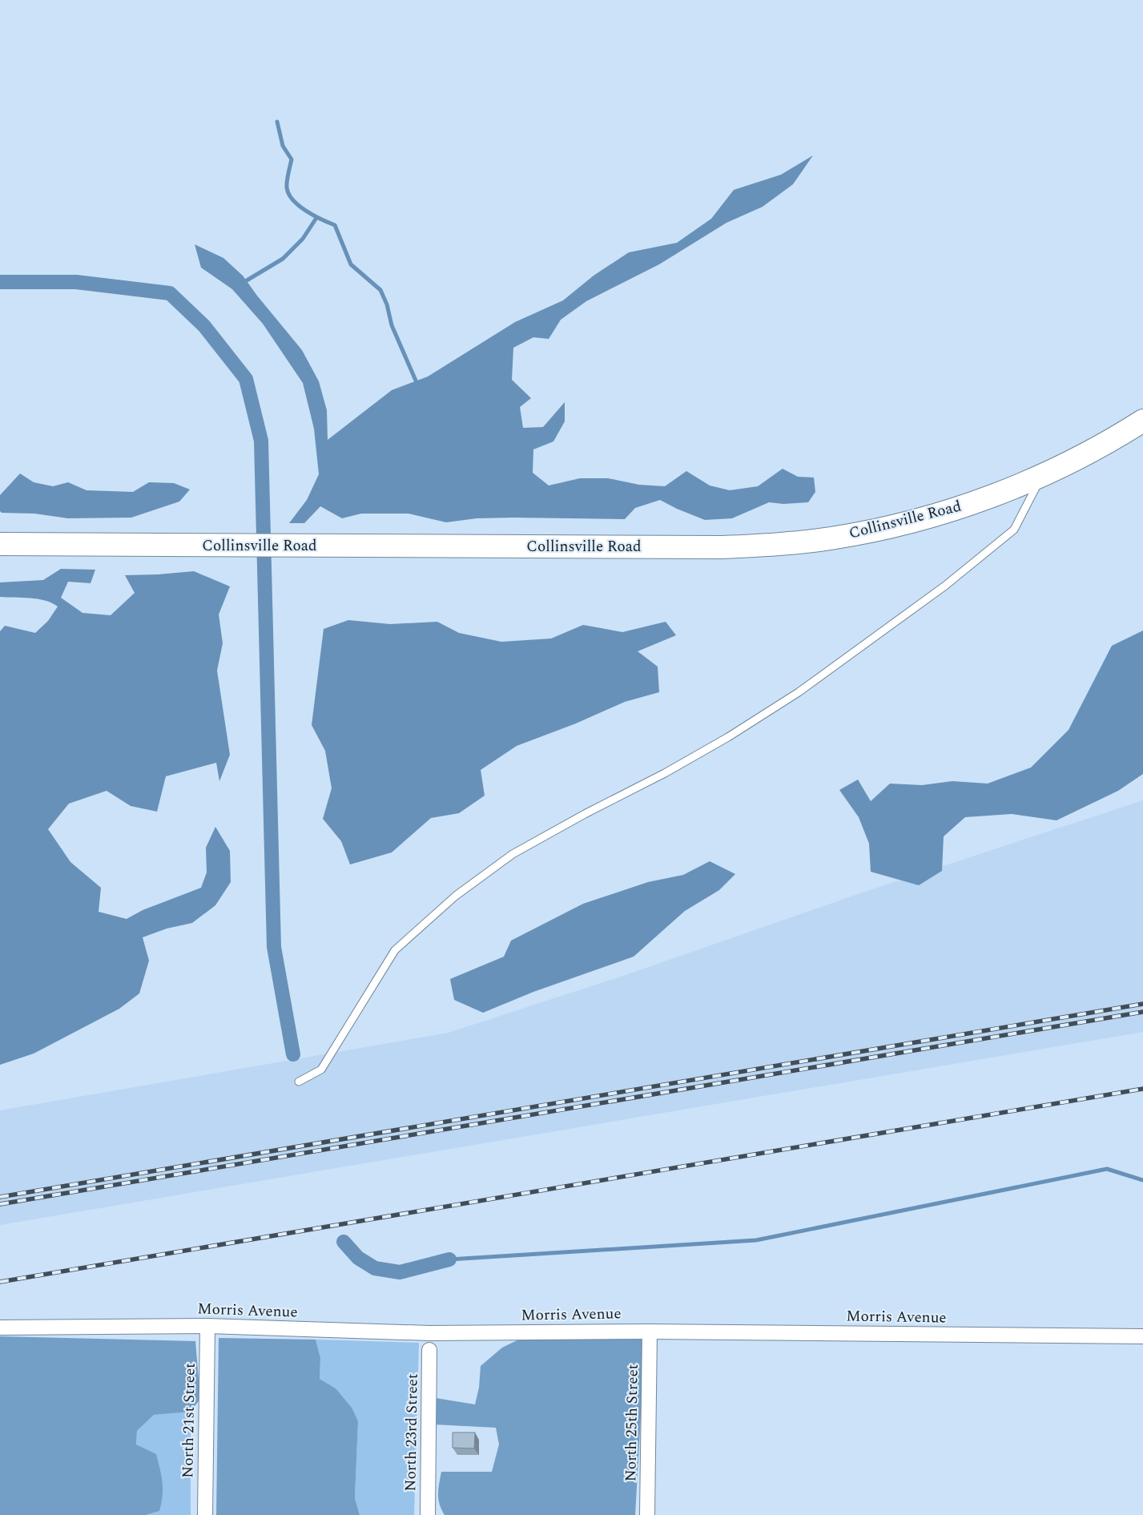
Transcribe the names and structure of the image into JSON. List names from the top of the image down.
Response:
{
  "streets": {
    "main road": ["Collinsville Road"],
    "street": [
      "Morris Avenue",
      "North 21st Street",
      "North 25th Street",
      "North 23rd Street"
    ]
  },
  "crossings": [
    ["Morris Avenue", "North 21st Street"],
    ["Morris Avenue", "North 25th Street"]
  ]
}
